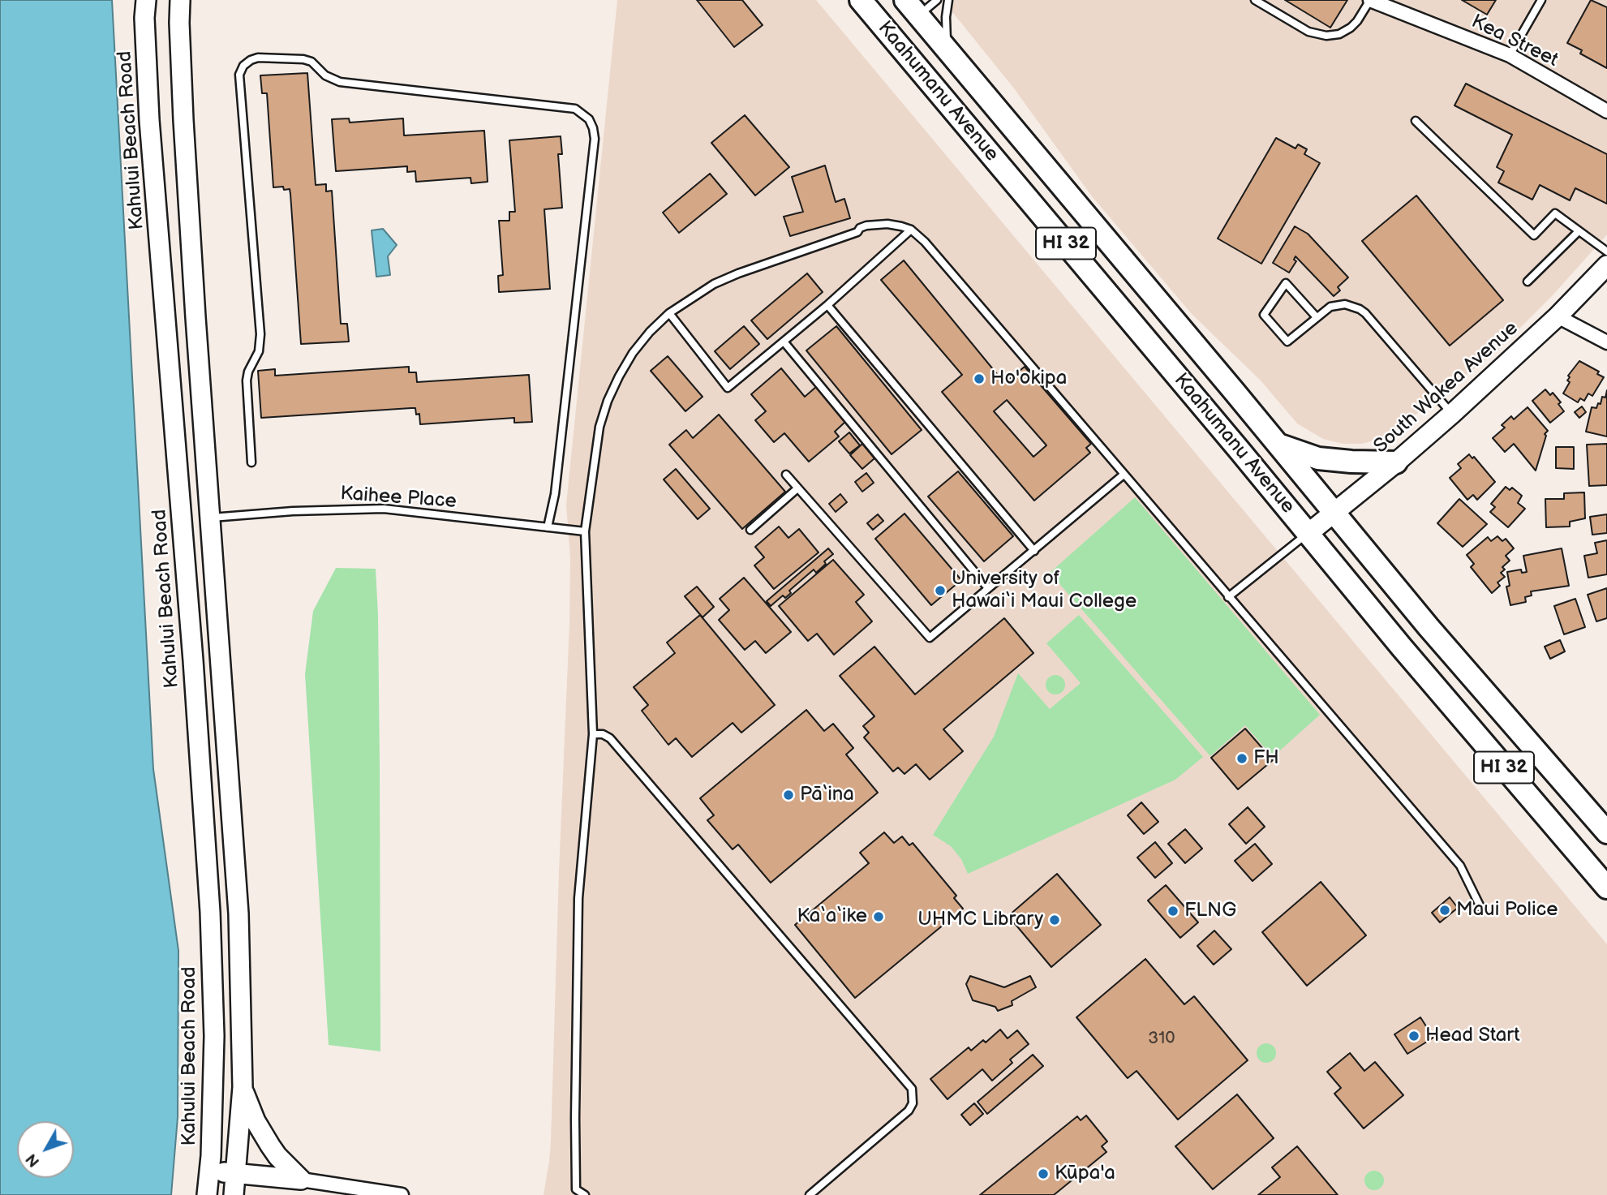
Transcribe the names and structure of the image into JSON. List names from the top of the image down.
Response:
{
  "streets": {
    "main road": [
      "Kaahumanu Avenue",
      "Kahului Beach Road",
      "HI 32",
      "South Wakea Avenue"
    ],
    "street": ["Kea Street"],
    "lane": ["Kaihee Place"]
  },
  "crossings": [
    ["Kaahumanu Avenue", "South Wakea Avenue"]
  ],
  "places": [
    "Ho'okipa",
    "University of Hawai‘i Maui College",
    "FH",
    "Pā‘ina",
    "Maui Police",
    "FLNG",
    "Ka‘a‘ike",
    "UHMC Library",
    "Head Start",
    "Kūpa'a"
  ],
  "house_numbers": ["310"],
  "north": "bottom left"
}
